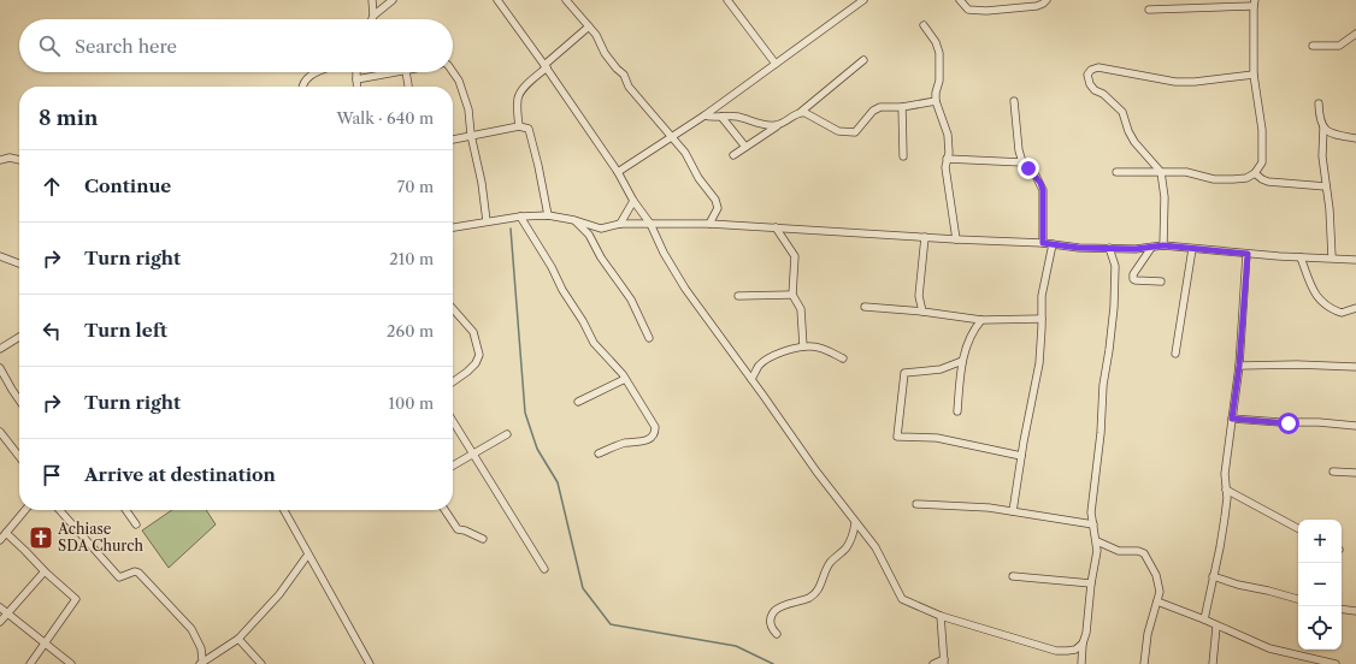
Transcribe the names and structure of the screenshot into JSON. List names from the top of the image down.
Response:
{
  "places": {
    "church": ["Achiase SDA Church"]
  },
  "page": {
    "search": "Search here",
    "heading": ["8 min", "Walk · 640 m"],
    "list": [
      ["Continue", "70 m"],
      ["Turn right", "210 m"],
      ["Turn left", "260 m"],
      ["Turn right", "100 m"],
      "Arrive at destination"
    ],
    "map_buttons": ["+", "−"]
  }
}
